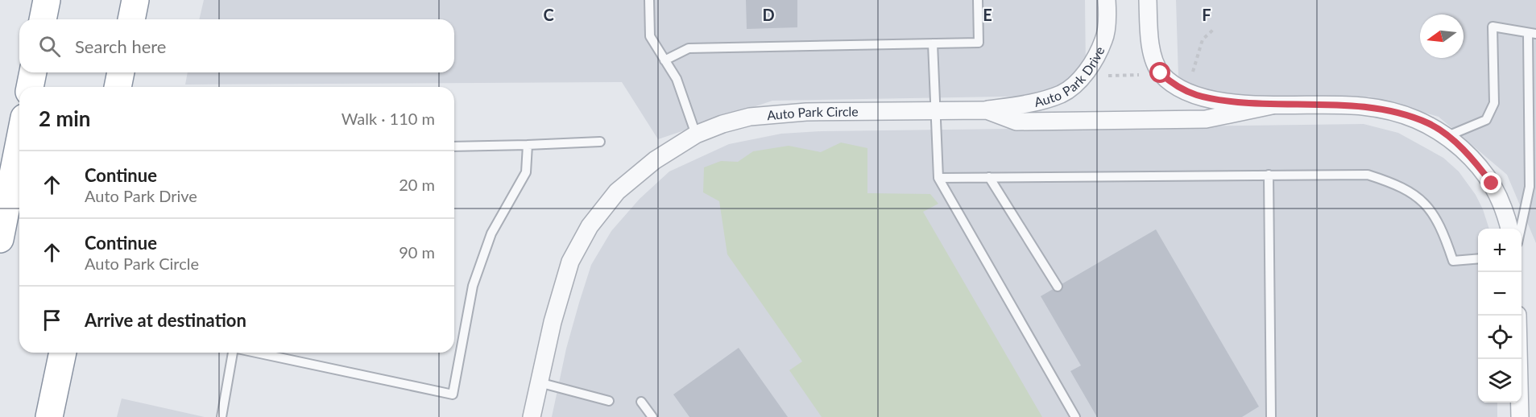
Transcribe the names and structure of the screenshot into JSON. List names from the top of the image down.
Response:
{
  "streets": {
    "street": ["Auto Park Drive", "Auto Park Circle"]
  },
  "crossings": [
    ["Auto Park Drive", "Auto Park Circle"]
  ],
  "north": "left",
  "page": {
    "search": "Search here",
    "heading": ["2 min", "Walk · 110 m"],
    "list": [
      ["Continue", "Auto Park Drive", "20 m"],
      ["Continue", "Auto Park Circle", "90 m"],
      "Arrive at destination"
    ],
    "map_buttons": ["+", "−"]
  },
  "grid": {
    "columns": [
      "C",
      "D",
      "E",
      "F"
    ]
  }
}
